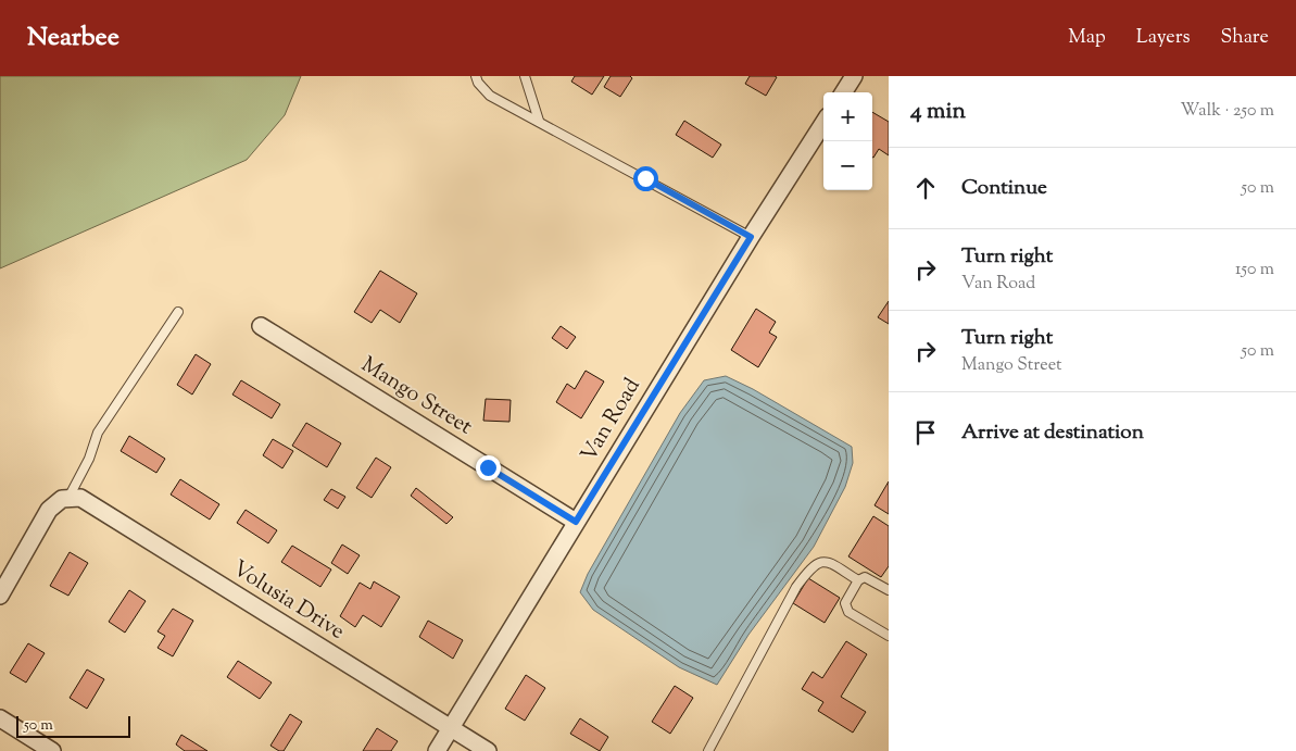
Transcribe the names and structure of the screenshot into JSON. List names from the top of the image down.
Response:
{
  "streets": {
    "street": ["Mango Street", "Van Road", "Volusia Drive"]
  },
  "crossings": [
    ["Mango Street", "Van Road"],
    ["Van Road", "Volusia Drive"]
  ],
  "scale_bar": "50 m",
  "page": {
    "header": "Nearbee",
    "nav": ["Map", "Layers", "Share"],
    "heading": ["4 min", "Walk · 250 m"],
    "map_buttons": ["+", "−"],
    "list": [
      ["Continue", "50 m"],
      ["Turn right", "Van Road", "150 m"],
      ["Turn right", "Mango Street", "50 m"],
      "Arrive at destination"
    ],
    "scale": "50 m"
  }
}
